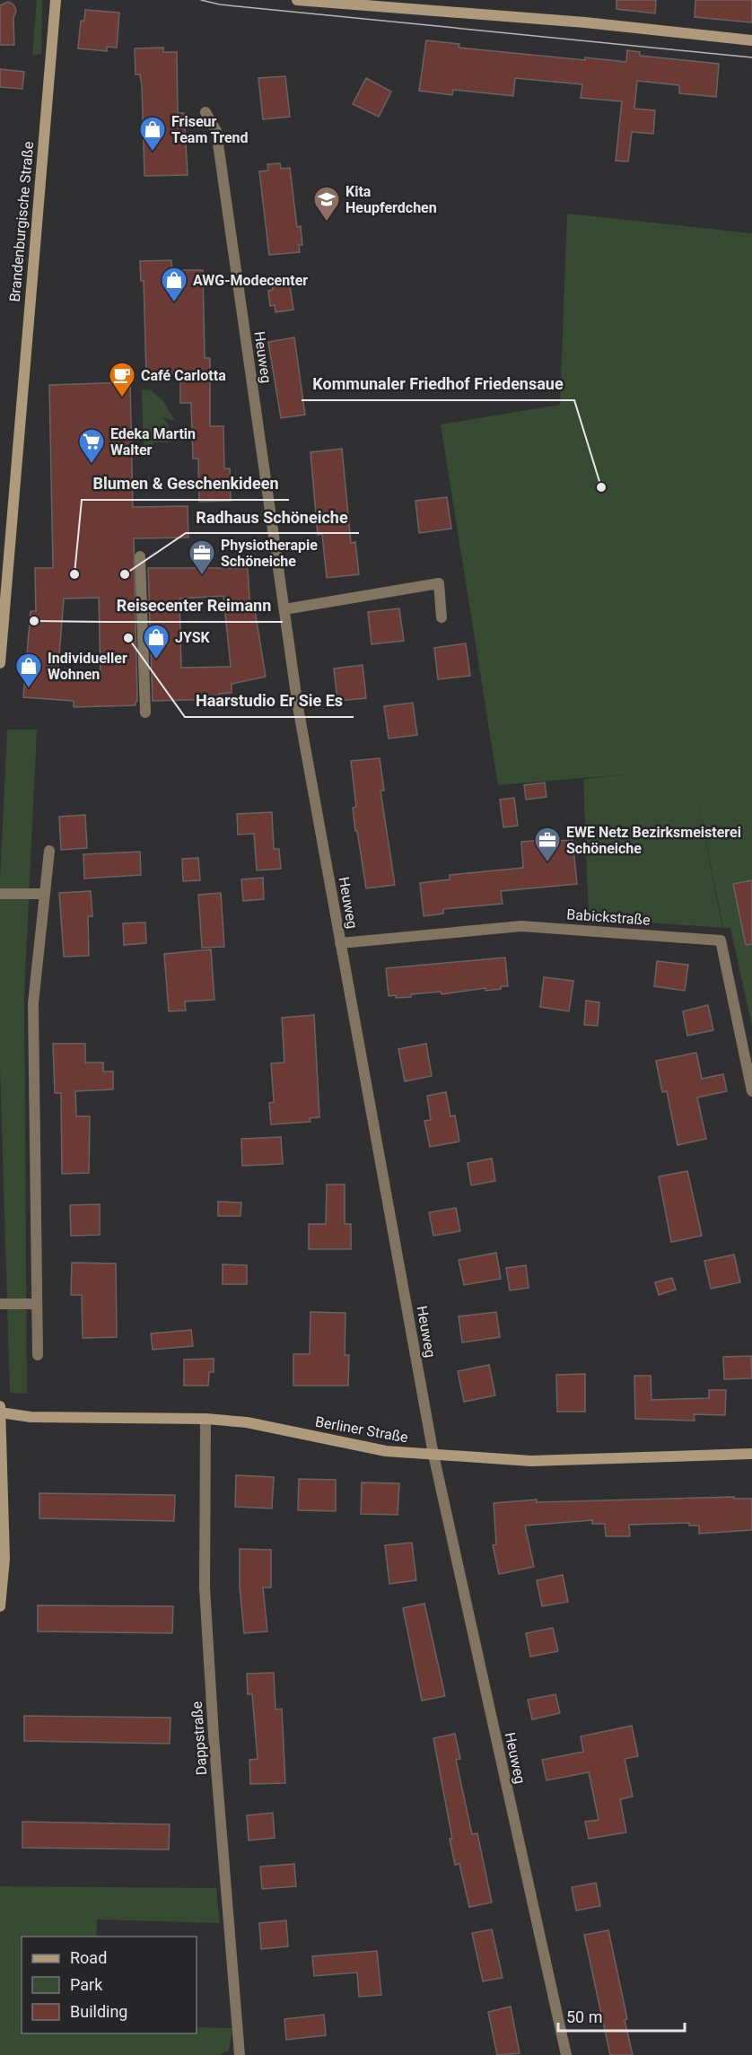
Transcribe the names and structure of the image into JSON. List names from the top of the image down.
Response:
{
  "streets": {
    "street": [
      "Brandenburgische Straße",
      "Heuweg",
      "Babickstraße",
      "Berliner Straße",
      "Dappstraße"
    ]
  },
  "crossings": [
    ["Heuweg", "Babickstraße"],
    ["Heuweg", "Berliner Straße"],
    ["Berliner Straße", "Dappstraße"]
  ],
  "places": {
    "shop": [
      "Friseur Team Trend",
      "AWG-Modecenter",
      "JYSK",
      "Individueller Wohnen"
    ],
    "school or university": ["Kita Heupferdchen"],
    "cafe": ["Café Carlotta"],
    "supermarket": ["Edeka Martin Walter"],
    "other": [
      "Kommunaler Friedhof Friedensaue",
      "Blumen & Geschenkideen",
      "Radhaus Schöneiche",
      "Reisecenter Reimann",
      "Haarstudio Er Sie Es"
    ],
    "office": ["Physiotherapie Schöneiche", "EWE Netz Bezirksmeisterei Schöneiche"]
  },
  "legend": ["Road", "Park", "Building"],
  "scale_bar": "50 m"
}
